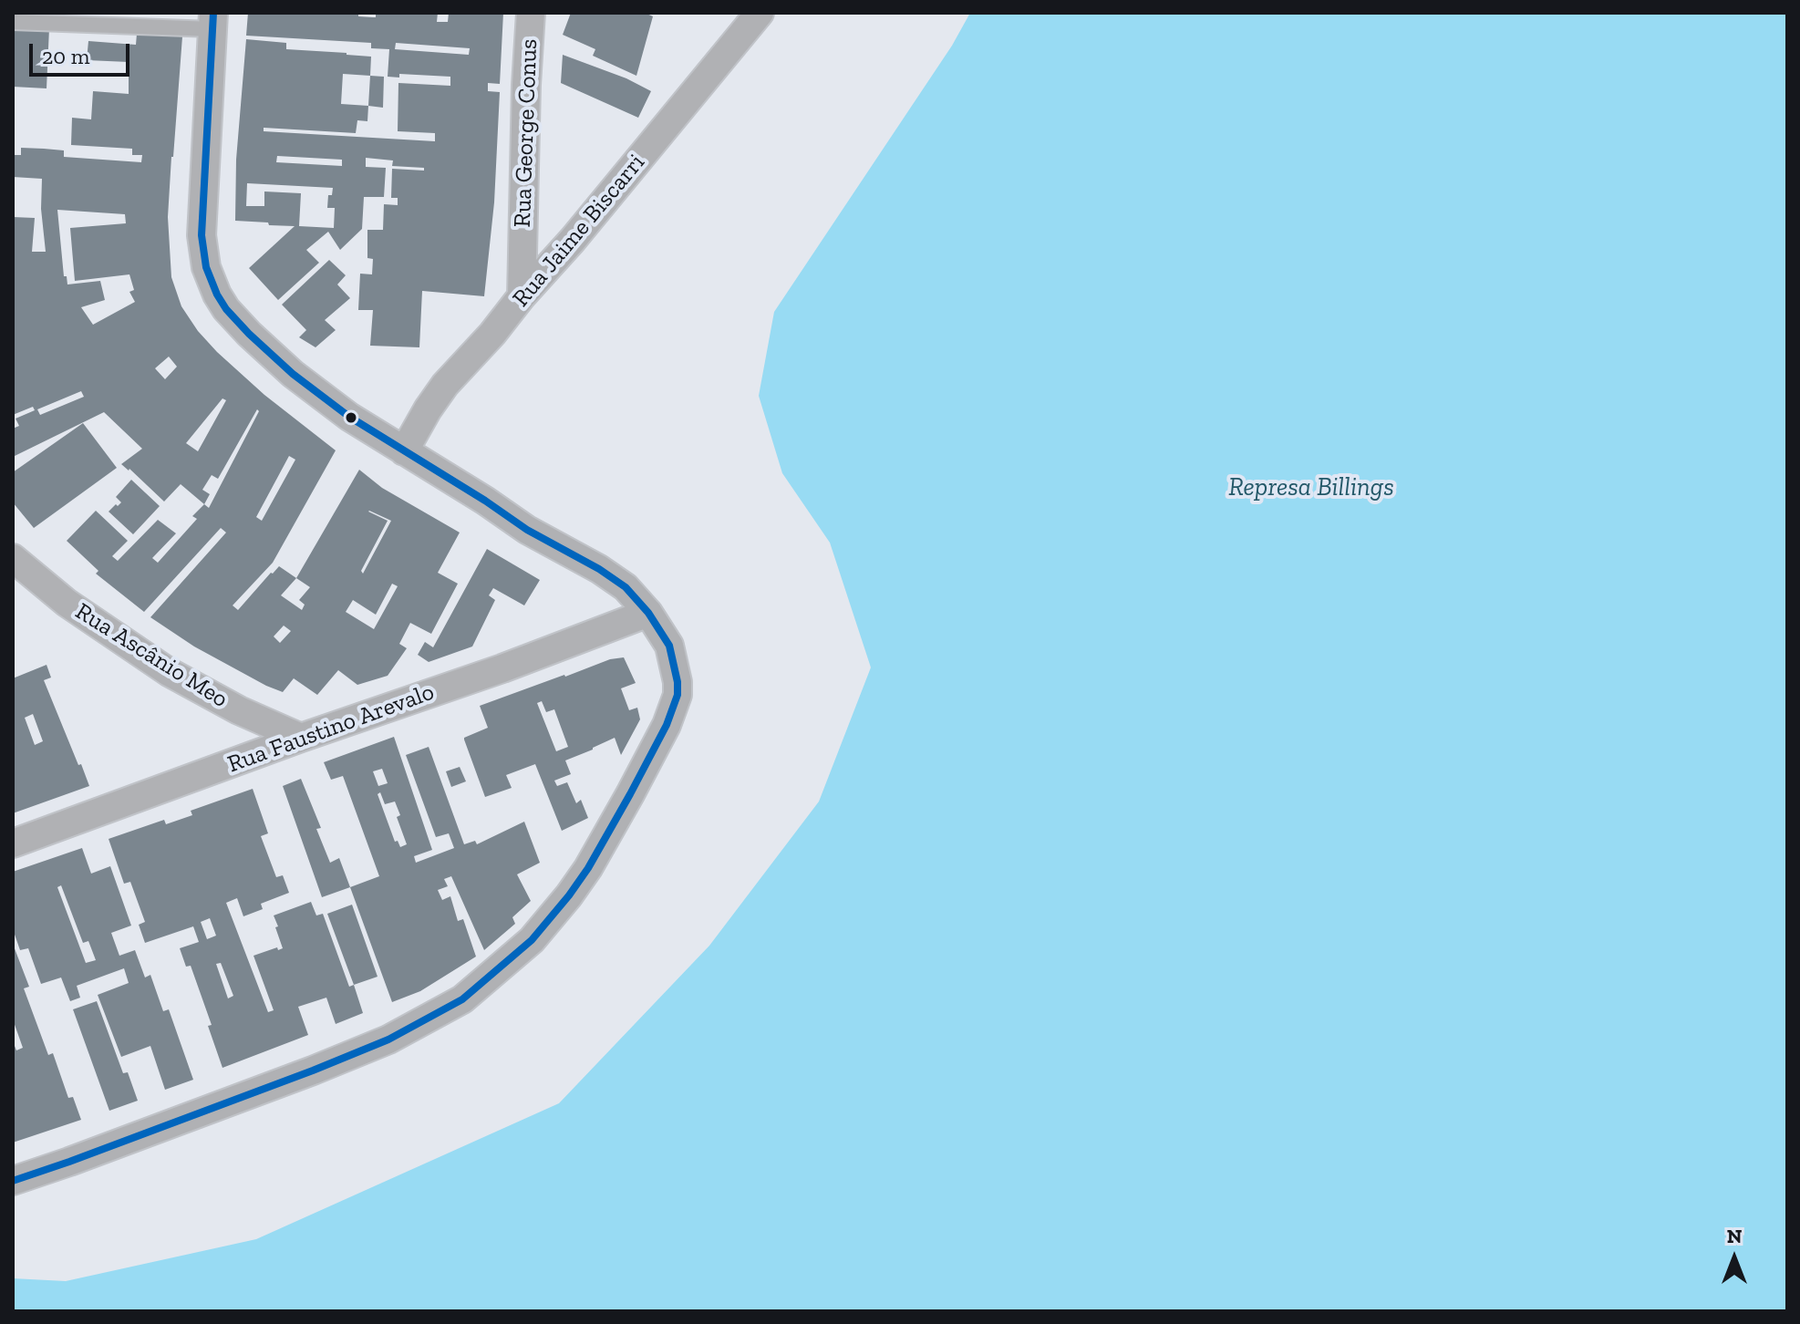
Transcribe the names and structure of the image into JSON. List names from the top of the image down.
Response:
{
  "streets": {
    "street": [
      "Rua George Conus",
      "Rua Jaime Biscarri",
      "Rua Ascânio Meo",
      "Rua Faustino Arevalo"
    ]
  },
  "crossings": [
    ["Rua George Conus", "Rua Jaime Biscarri"],
    ["Rua Ascânio Meo", "Rua Faustino Arevalo"]
  ],
  "water": ["Represa Billings"],
  "scale_bar": "20 m",
  "north": "top"
}
